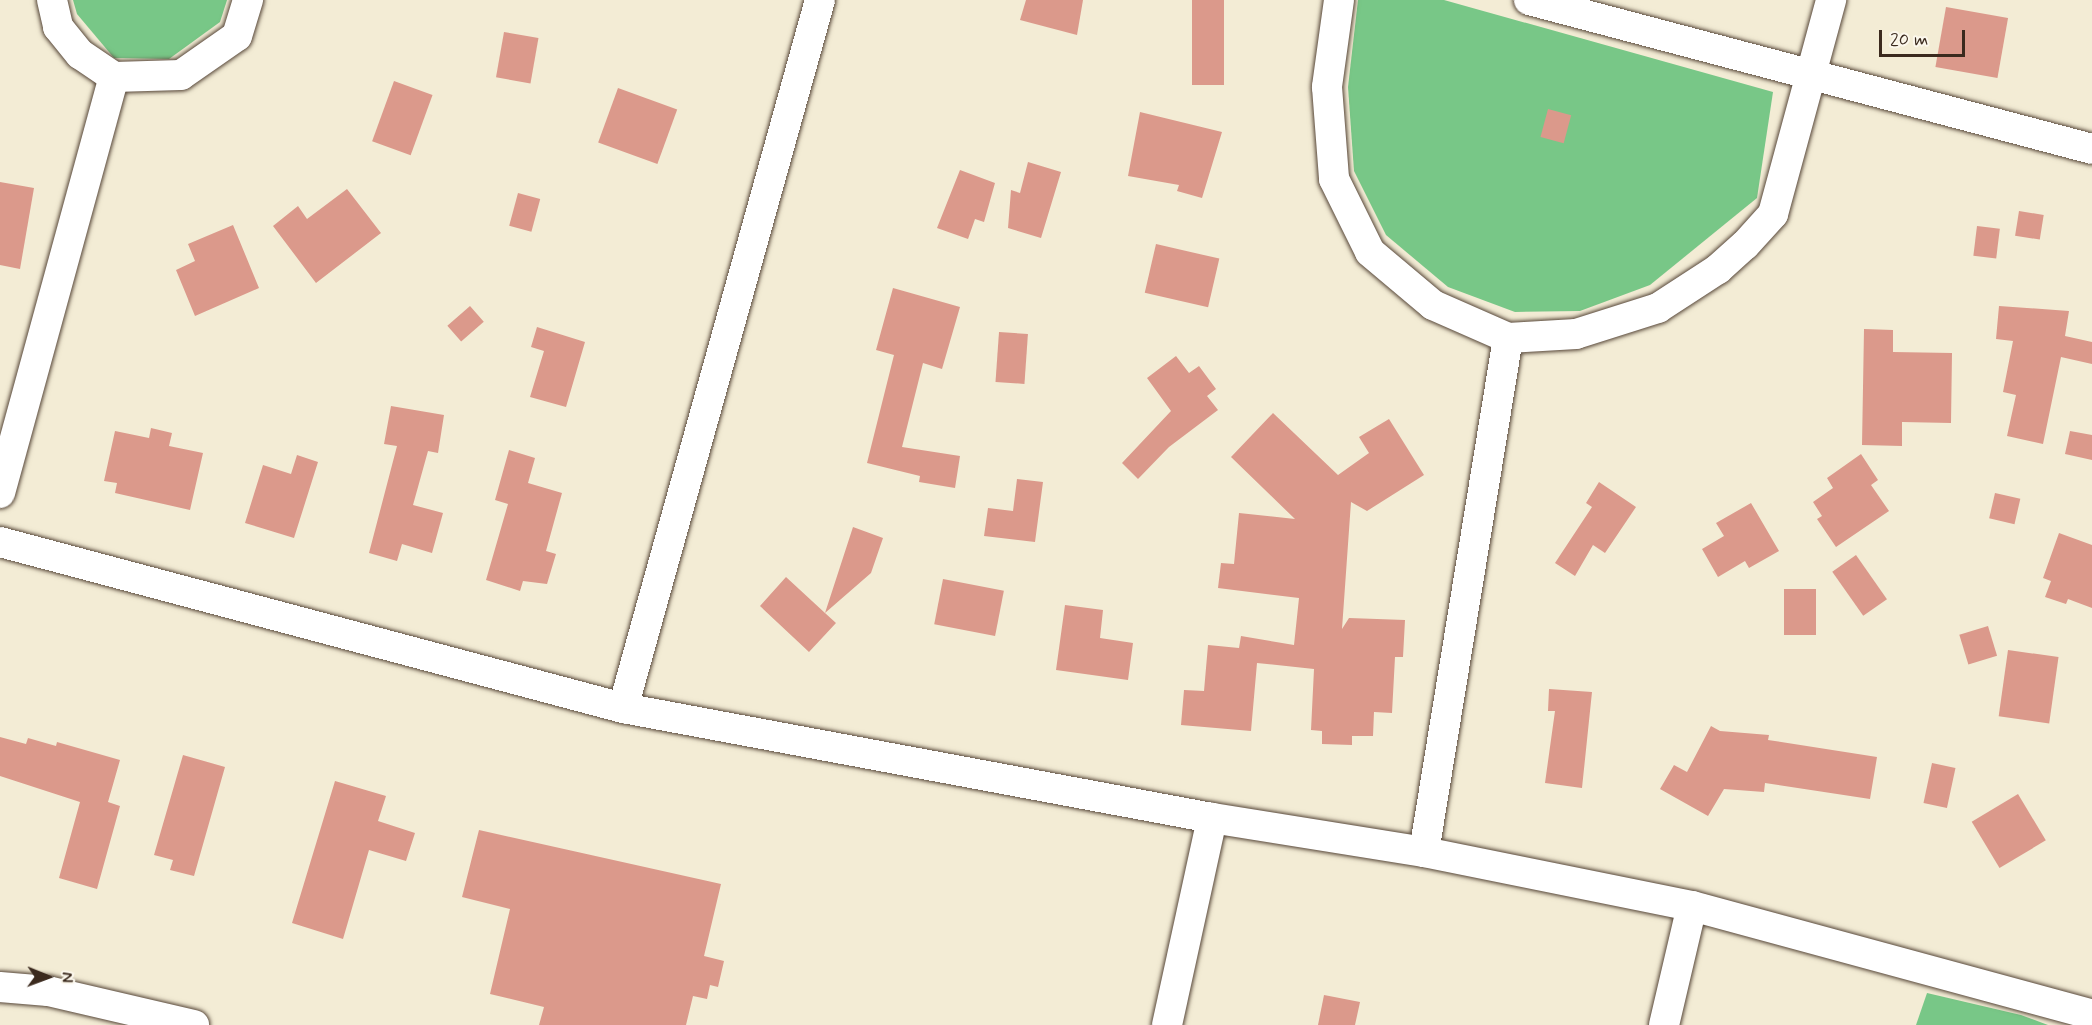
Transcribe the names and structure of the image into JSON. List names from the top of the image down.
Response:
{
  "scale_bar": "20 m",
  "north": "right"
}
